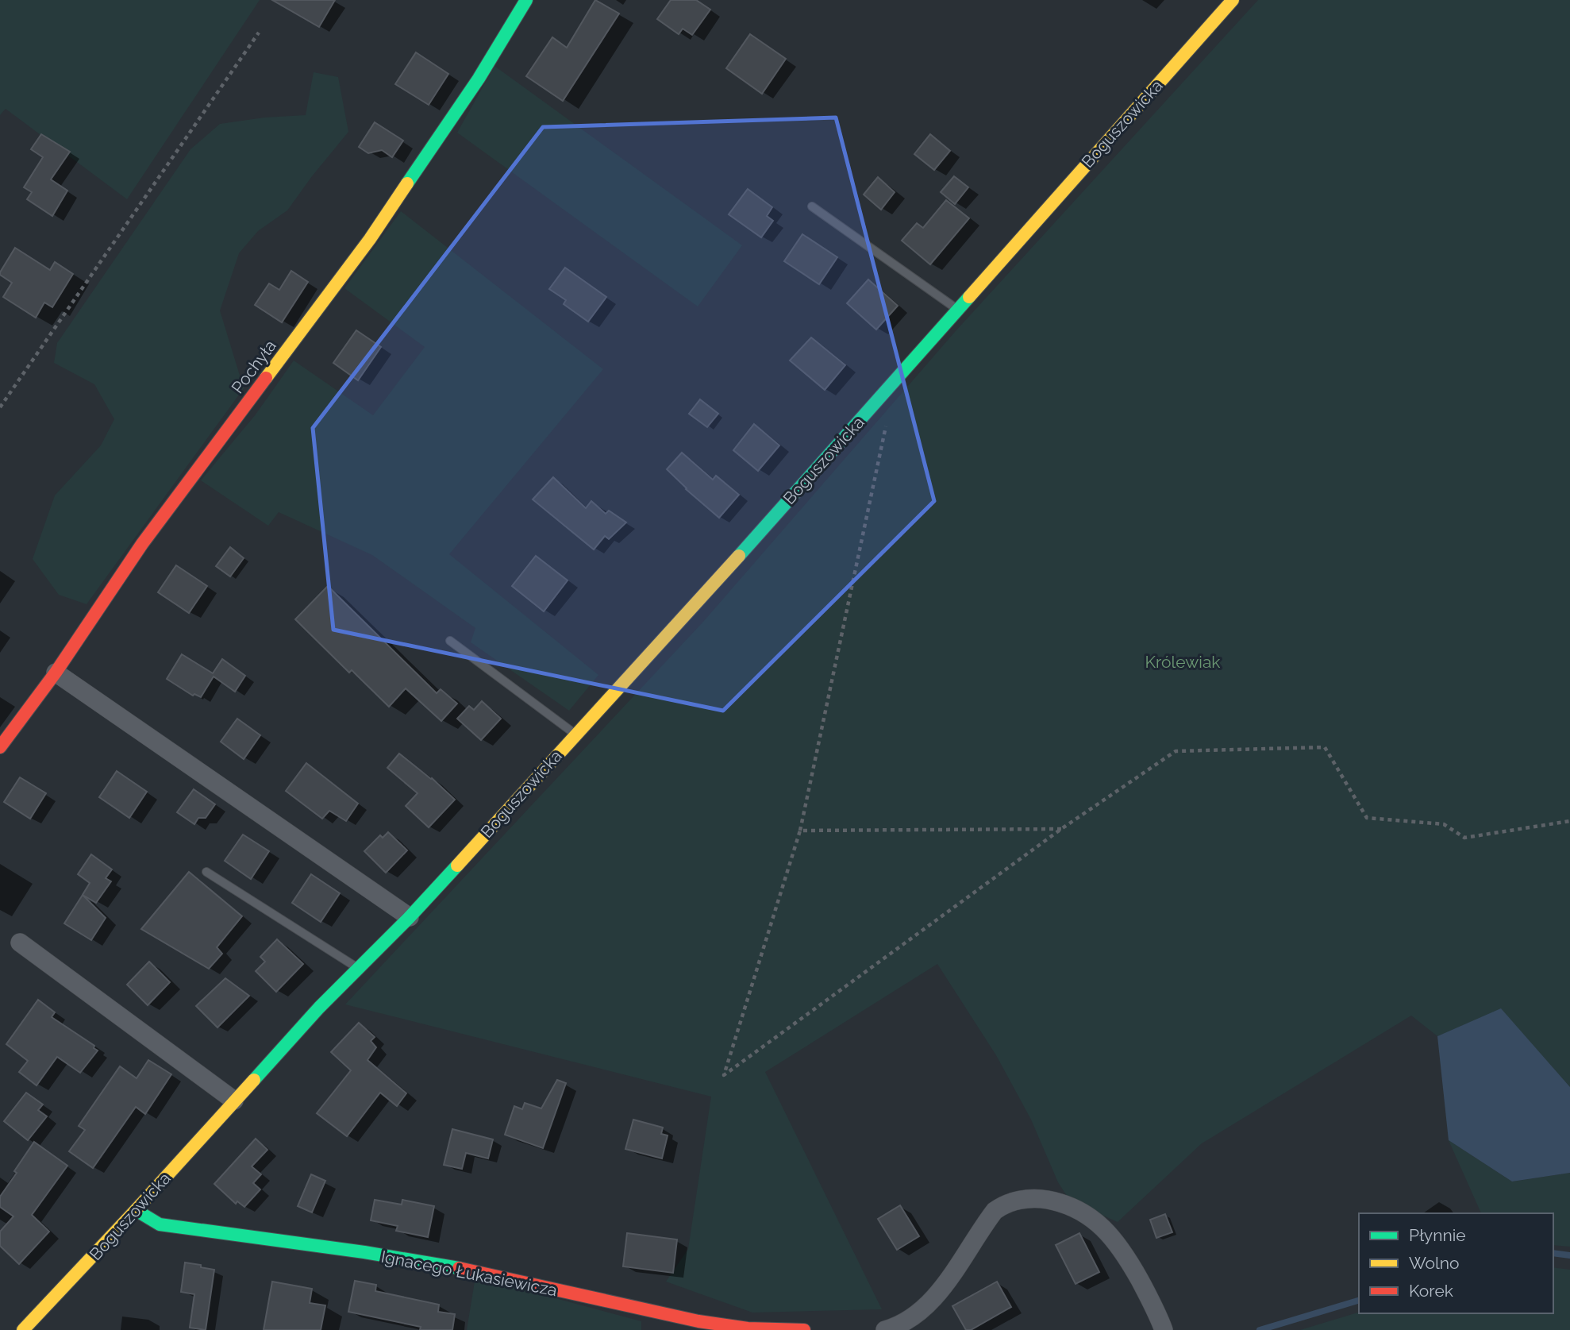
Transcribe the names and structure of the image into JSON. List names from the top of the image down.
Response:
{
  "streets": {
    "street": ["Boguszowicka", "Pochyła", "Ignacego Łukasiewicza"]
  },
  "crossings": [
    ["Boguszowicka", "Ignacego Łukasiewicza"]
  ],
  "parks": ["Królewiak"],
  "legend": ["Płynnie", "Wolno", "Korek"]
}
